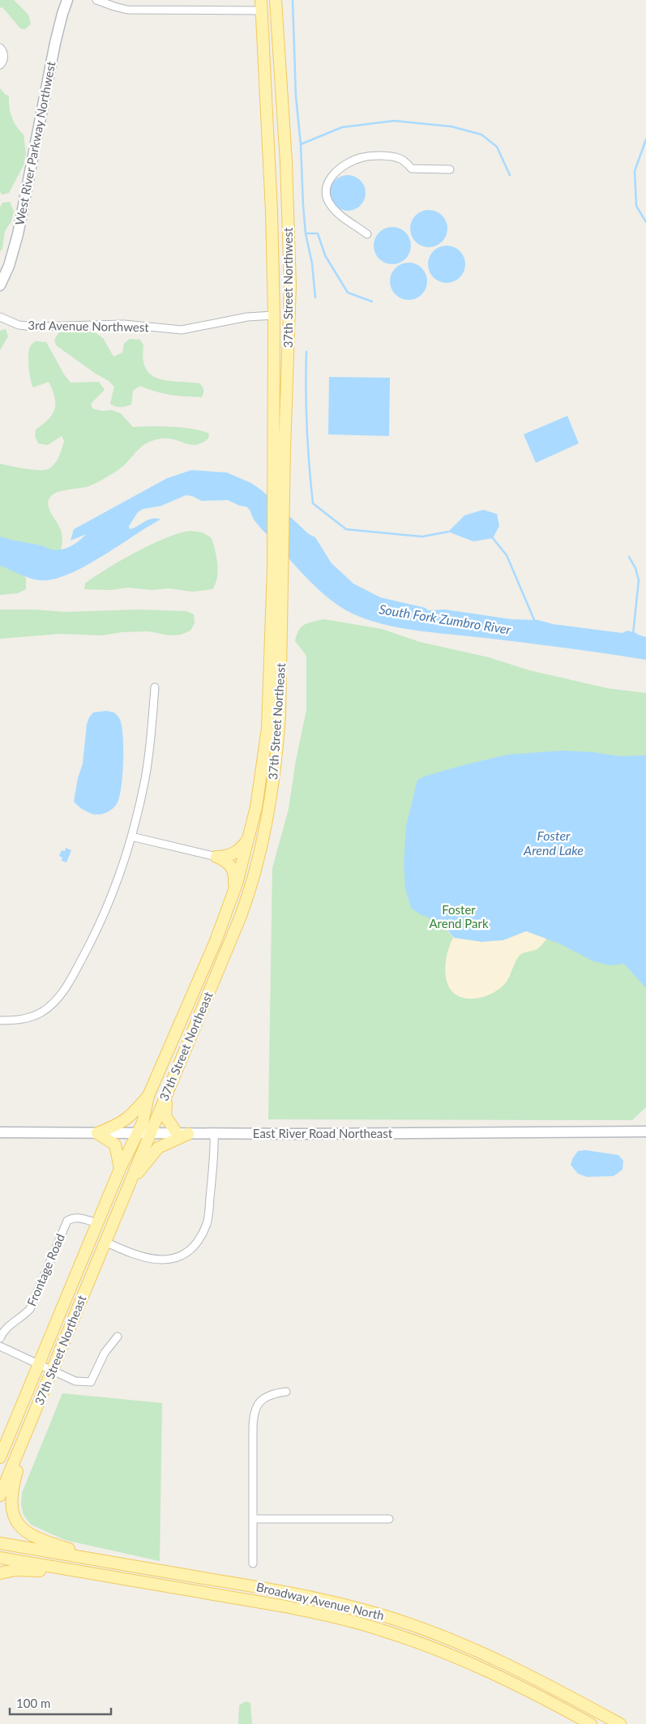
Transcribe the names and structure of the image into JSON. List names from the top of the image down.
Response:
{
  "streets": {
    "main road": ["37th Street Northwest", "37th Street Northeast", "Broadway Avenue North"],
    "street": [
      "West River Parkway Northwest",
      "3rd Avenue Northwest",
      "East River Road Northeast",
      "Frontage Road"
    ]
  },
  "crossings": [
    ["37th Street Northwest", "3rd Avenue Northwest"],
    ["37th Street Northwest", "37th Street Northeast"],
    ["37th Street Northeast", "East River Road Northeast"],
    ["37th Street Northeast", "Frontage Road"]
  ],
  "water": ["South Fork Zumbro River", "Foster Arend Lake"],
  "parks": ["Foster Arend Park"],
  "scale_bar": "100 m"
}
